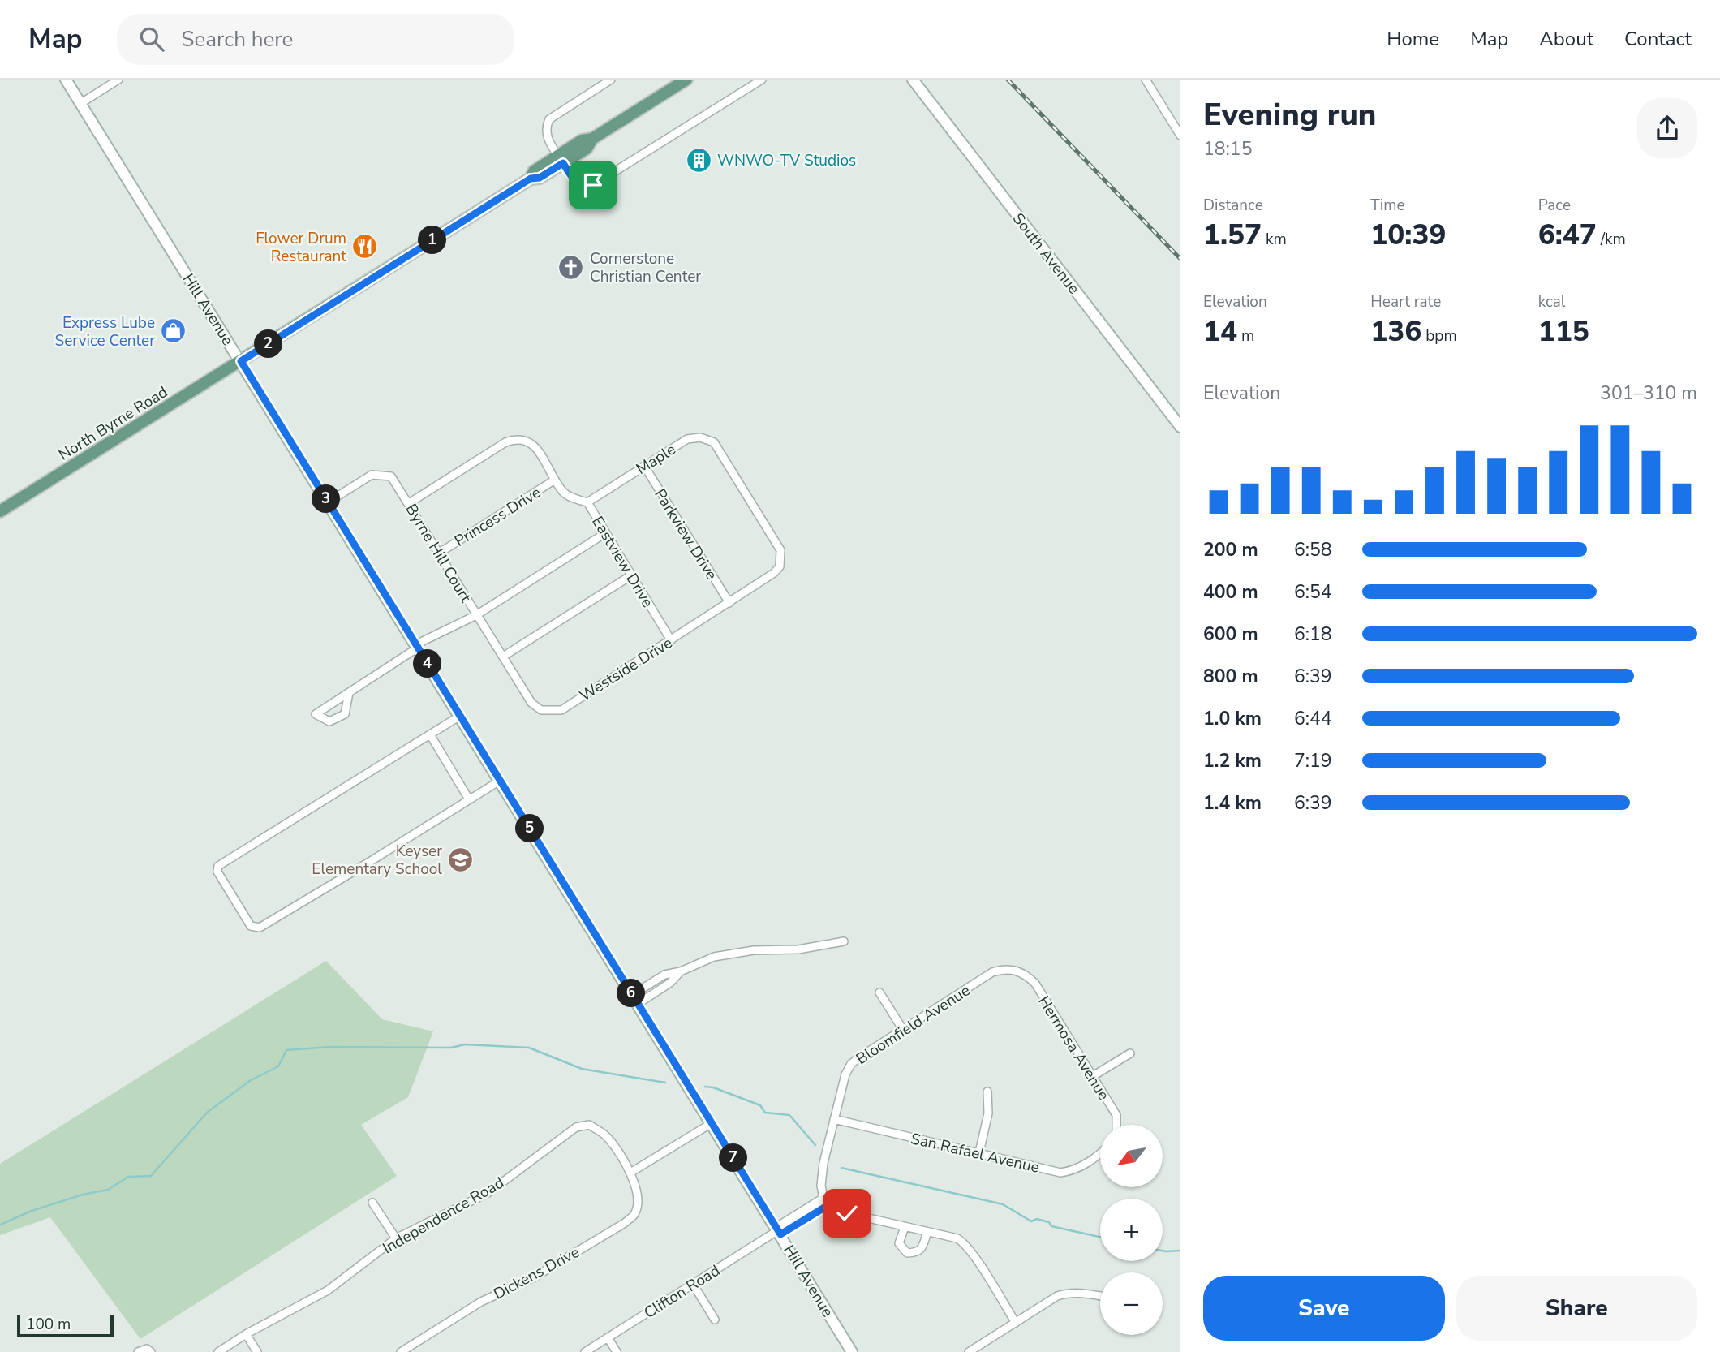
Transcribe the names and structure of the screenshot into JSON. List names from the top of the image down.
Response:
{
  "streets": {
    "main road": ["South Avenue", "Hill Avenue", "North Byrne Road"],
    "street": [
      "Maple",
      "Princess Drive",
      "Parkview Drive",
      "Byrne Hill Court",
      "Eastview Drive",
      "Westside Drive",
      "Bloomfield Avenue",
      "Hermosa Avenue",
      "San Rafael Avenue",
      "Independence Road",
      "Dickens Drive",
      "Clifton Road"
    ]
  },
  "crossings": [
    ["Hill Avenue", "North Byrne Road"],
    ["Hill Avenue", "Byrne Hill Court"],
    ["Hill Avenue", "Clifton Road"],
    ["Maple", "Parkview Drive"],
    ["Maple", "Eastview Drive"],
    ["Maple", "Westside Drive"],
    ["Princess Drive", "Byrne Hill Court"],
    ["Princess Drive", "Eastview Drive"],
    ["Parkview Drive", "Westside Drive"],
    ["Byrne Hill Court", "Eastview Drive"],
    ["Byrne Hill Court", "Westside Drive"],
    ["Eastview Drive", "Westside Drive"],
    ["Bloomfield Avenue", "Hermosa Avenue"],
    ["Bloomfield Avenue", "San Rafael Avenue"],
    ["Independence Road", "Dickens Drive"]
  ],
  "places": {
    "building": ["WNWO-TV Studios"],
    "restaurant": ["Flower Drum Restaurant"],
    "church": ["Cornerstone Christian Center"],
    "shop": ["Express Lube Service Center"],
    "school or university": ["Keyser Elementary School"]
  },
  "scale_bar": "100 m",
  "north": "bottom left",
  "page": {
    "header": "Map",
    "search": "Search here",
    "nav": [
      "Home",
      "Map",
      "About",
      "Contact"
    ],
    "heading": ["Evening run", "18:15"],
    "stats": [
      ["Distance", "1.57 km"],
      ["Time", "10:39"],
      ["Pace", "6:47 /km"],
      ["Elevation", "14 m"],
      ["Heart rate", "136 bpm"],
      ["kcal", "115"]
    ],
    "pins": [
      "1",
      "2",
      "3",
      "4",
      "5",
      "6",
      "7"
    ],
    "chart": ["Elevation", "301–310 m"],
    "list": [
      {
        "name": "200 m",
        "note": "6:58"
      },
      {
        "name": "400 m",
        "note": "6:54"
      },
      {
        "name": "600 m",
        "note": "6:18"
      },
      {
        "name": "800 m",
        "note": "6:39"
      },
      {
        "name": "1.0 km",
        "note": "6:44"
      },
      {
        "name": "1.2 km",
        "note": "7:19"
      },
      {
        "name": "1.4 km",
        "note": "6:39"
      }
    ],
    "map_buttons": ["+", "−"],
    "buttons": ["Save", "Share"],
    "scale": "100 m"
  }
}
